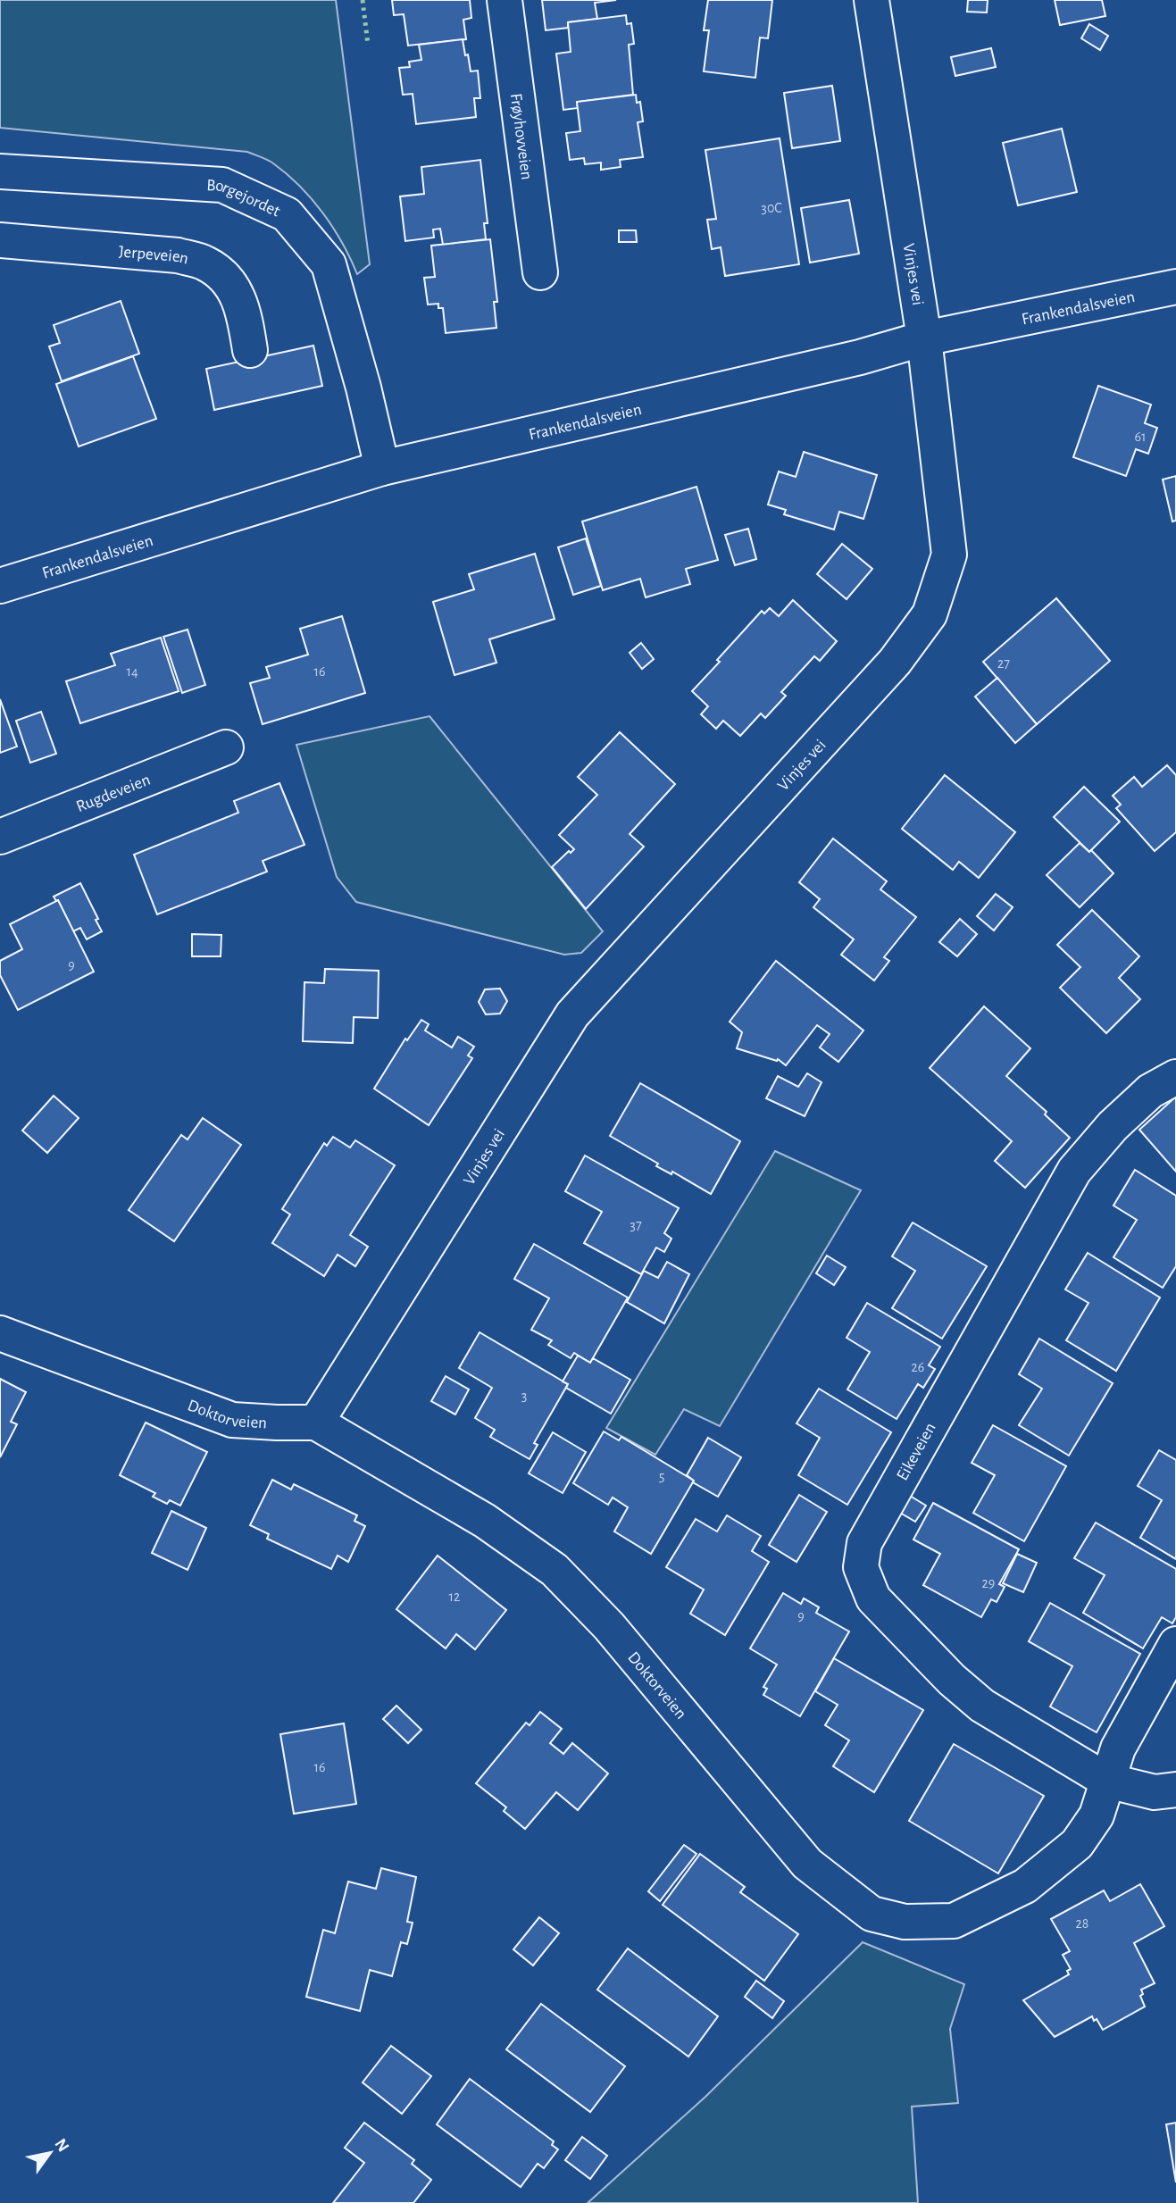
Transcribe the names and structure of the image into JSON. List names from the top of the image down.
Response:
{
  "streets": {
    "street": [
      "Frøyhovveien",
      "Borgejordet",
      "Jerpeveien",
      "Vinjes vei",
      "Frankendalsveien",
      "Rugdeveien",
      "Doktorveien",
      "Eikeveien"
    ]
  },
  "crossings": [
    ["Borgejordet", "Frankendalsveien"],
    ["Vinjes vei", "Frankendalsveien"],
    ["Vinjes vei", "Doktorveien"],
    ["Doktorveien", "Eikeveien"]
  ],
  "house_numbers": [
    "30C",
    "61",
    "27",
    "14",
    "16",
    "9",
    "37",
    "26",
    "3",
    "5",
    "29",
    "12",
    "9",
    "16",
    "28"
  ],
  "north": "top right"
}
